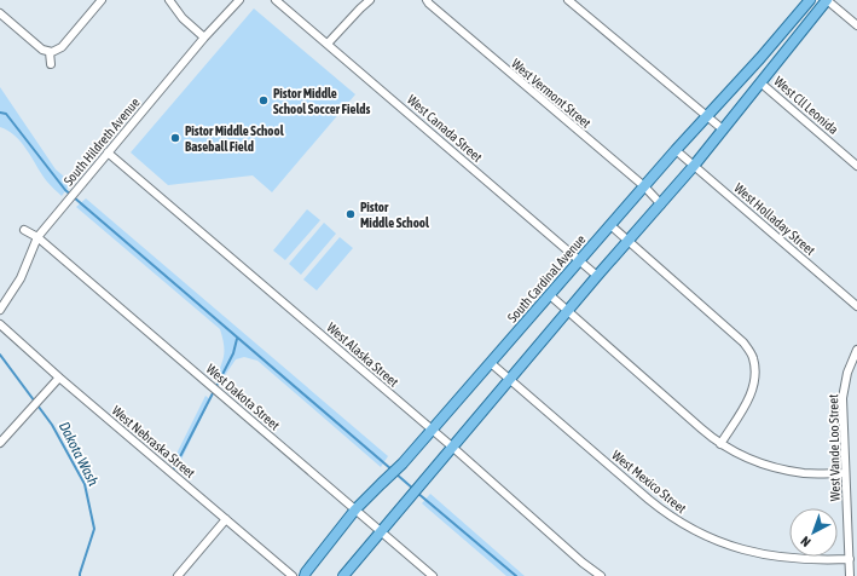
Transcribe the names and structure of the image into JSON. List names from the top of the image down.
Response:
{
  "streets": {
    "main road": ["South Cardinal Avenue"],
    "street": [
      "West Vermont Street",
      "West Cll Leonida",
      "West Canada Street",
      "South Hildreth Avenue",
      "West Holladay Street",
      "West Alaska Street",
      "West Dakota Street",
      "West Nebraska Street",
      "West Vande Loo Street",
      "West Mexico Street"
    ]
  },
  "crossings": [
    ["West Vermont Street", "South Cardinal Avenue"],
    ["West Canada Street", "South Cardinal Avenue"],
    ["South Hildreth Avenue", "West Alaska Street"],
    ["South Hildreth Avenue", "West Dakota Street"],
    ["West Holladay Street", "South Cardinal Avenue"],
    ["South Cardinal Avenue", "West Alaska Street"],
    ["South Cardinal Avenue", "West Dakota Street"],
    ["South Cardinal Avenue", "West Mexico Street"],
    ["West Vande Loo Street", "West Mexico Street"]
  ],
  "water": ["Dakota Wash"],
  "places": ["Pistor Middle School Soccer Fields", "Pistor Middle School Baseball Field", "Pistor Middle School"],
  "north": "bottom left"
}
